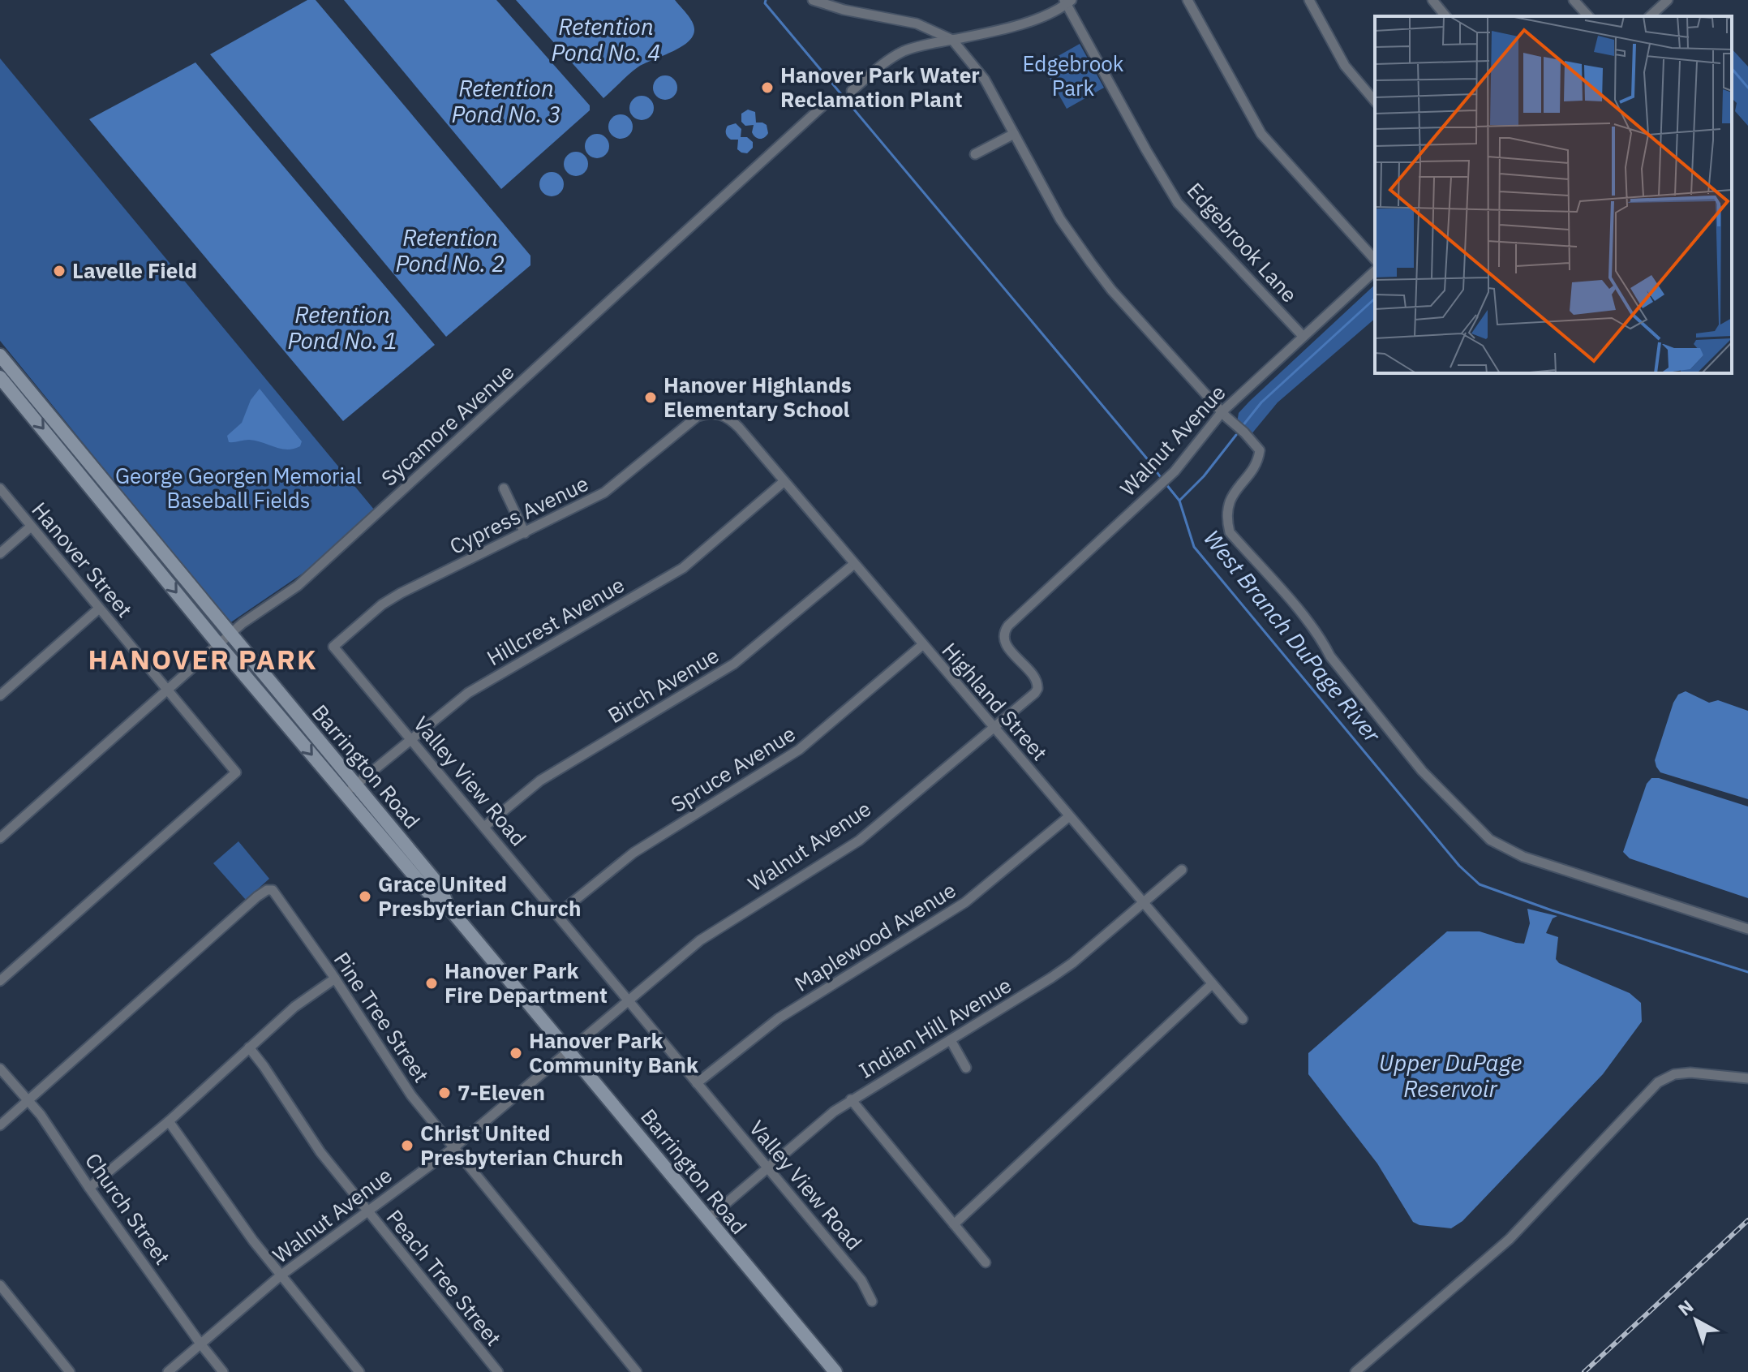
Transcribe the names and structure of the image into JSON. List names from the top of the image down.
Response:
{
  "streets": {
    "main road": ["Barrington Road"],
    "street": [
      "Edgebrook Lane",
      "Sycamore Avenue",
      "Walnut Avenue",
      "Cypress Avenue",
      "Hanover Street",
      "Hillcrest Avenue",
      "Birch Avenue",
      "Highland Street",
      "Spruce Avenue",
      "Valley View Road",
      "Maplewood Avenue",
      "Pine Tree Street",
      "Indian Hill Avenue",
      "Church Street",
      "Peach Tree Street"
    ]
  },
  "crossings": [
    ["Edgebrook Lane", "Walnut Avenue"],
    ["Sycamore Avenue", "Hanover Street"],
    ["Sycamore Avenue", "Barrington Road"],
    ["Walnut Avenue", "Highland Street"],
    ["Walnut Avenue", "Barrington Road"],
    ["Walnut Avenue", "Valley View Road"],
    ["Walnut Avenue", "Pine Tree Street"],
    ["Walnut Avenue", "Church Street"],
    ["Walnut Avenue", "Peach Tree Street"],
    ["Cypress Avenue", "Highland Street"],
    ["Cypress Avenue", "Valley View Road"],
    ["Hillcrest Avenue", "Highland Street"],
    ["Hillcrest Avenue", "Barrington Road"],
    ["Hillcrest Avenue", "Valley View Road"],
    ["Birch Avenue", "Highland Street"],
    ["Birch Avenue", "Valley View Road"],
    ["Highland Street", "Spruce Avenue"],
    ["Highland Street", "Maplewood Avenue"],
    ["Highland Street", "Indian Hill Avenue"],
    ["Barrington Road", "Indian Hill Avenue"],
    ["Spruce Avenue", "Valley View Road"],
    ["Valley View Road", "Maplewood Avenue"],
    ["Valley View Road", "Indian Hill Avenue"],
    ["Pine Tree Street", "Church Street"]
  ],
  "districts": ["HANOVER PARK"],
  "water": [
    "Retention Pond No. 4",
    "Retention Pond No. 3",
    "Retention Pond No. 2",
    "Retention Pond No. 1",
    "West Branch DuPage River",
    "Upper DuPage Reservoir"
  ],
  "parks": ["Edgebrook Park", "George Georgen Memorial Baseball Fields"],
  "places": [
    "Hanover Park Water Reclamation Plant",
    "Lavelle Field",
    "Hanover Highlands Elementary School",
    "Grace United Presbyterian Church",
    "Hanover Park Fire Department",
    "Hanover Park Community Bank",
    "7-Eleven",
    "Christ United Presbyterian Church"
  ],
  "north": "top left"
}
